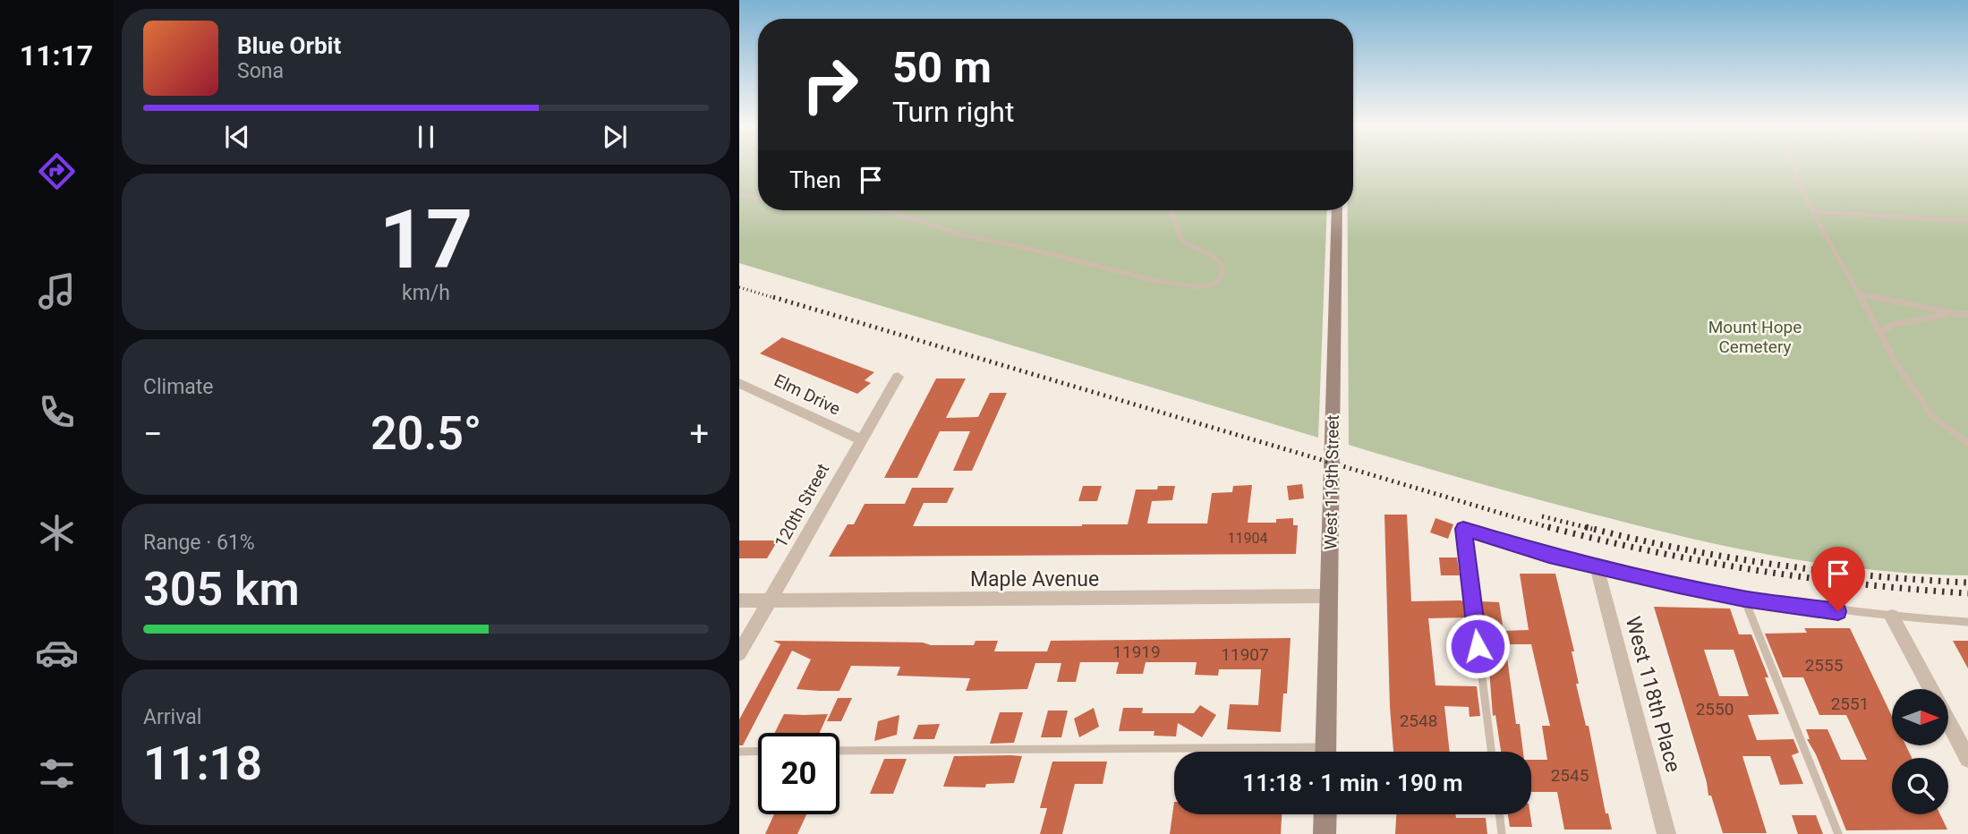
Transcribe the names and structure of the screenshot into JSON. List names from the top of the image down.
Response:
{
  "streets": {
    "street": [
      "Elm Drive",
      "West 119th Street",
      "120th Street",
      "Maple Avenue",
      "West 118th Place"
    ]
  },
  "crossings": [
    ["Elm Drive", "120th Street"],
    ["West 119th Street", "Maple Avenue"],
    ["120th Street", "Maple Avenue"]
  ],
  "parks": ["Mount Hope Cemetery"],
  "house_numbers": [
    "11904",
    "11919",
    "11907",
    "2555",
    "2551",
    "2550",
    "2548",
    "2545"
  ],
  "north": "right",
  "page": {
    "tabs": "11:17",
    "turn": ["50 m", "Turn right"],
    "song": ["Blue Orbit", "Sona"],
    "then": "Then",
    "tile": [
      ["17", "km/h"],
      "Climate",
      ["Range · 61%", "305 km"],
      ["Arrival", "11:18"]
    ],
    "heat": ["−", "20.5°", "+"],
    "limit": "20",
    "trip": "11:18 · 1 min · 190 m"
  }
}
